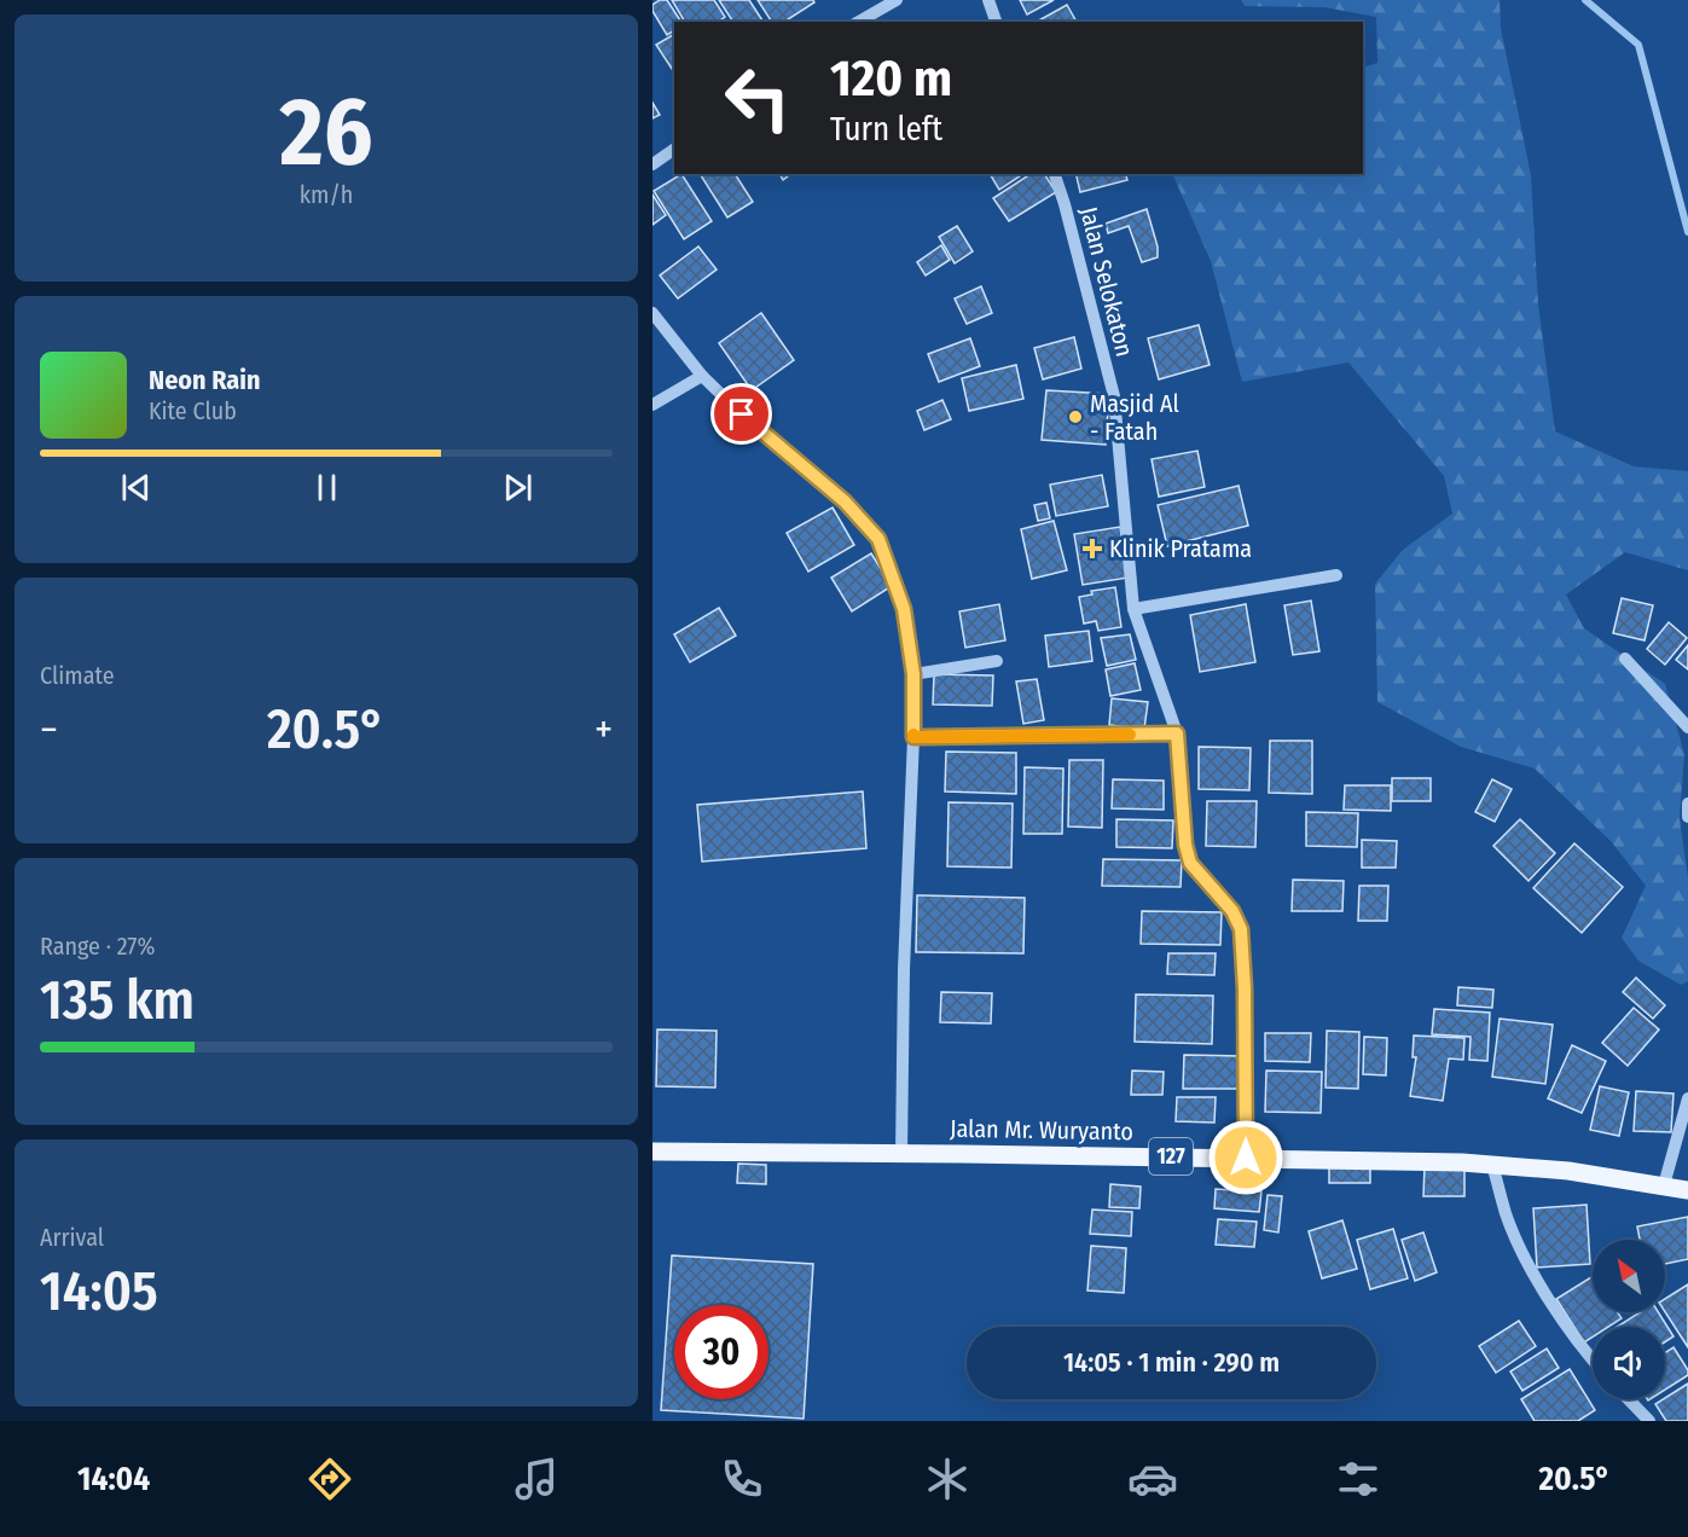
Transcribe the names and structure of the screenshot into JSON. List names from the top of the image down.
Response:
{
  "streets": {
    "main road": ["Jalan Mr. Wuryanto", "127"],
    "street": ["Jalan Selokaton"]
  },
  "crossings": [
    ["Jalan Selokaton", "Jalan Mr. Wuryanto"]
  ],
  "places": {
    "other": ["Masjid Al - Fatah"],
    "health": ["Klinik Pratama"]
  },
  "north": "top left",
  "page": {
    "tile": [
      ["26", "km/h"],
      "Climate",
      ["Range · 27%", "135 km"],
      ["Arrival", "14:05"]
    ],
    "turn": ["120 m", "Turn left"],
    "song": ["Neon Rain", "Kite Club"],
    "heat": ["−", "20.5°", "+"],
    "limit": "30",
    "trip": "14:05 · 1 min · 290 m",
    "tabs": ["14:04", "20.5°"]
  }
}
